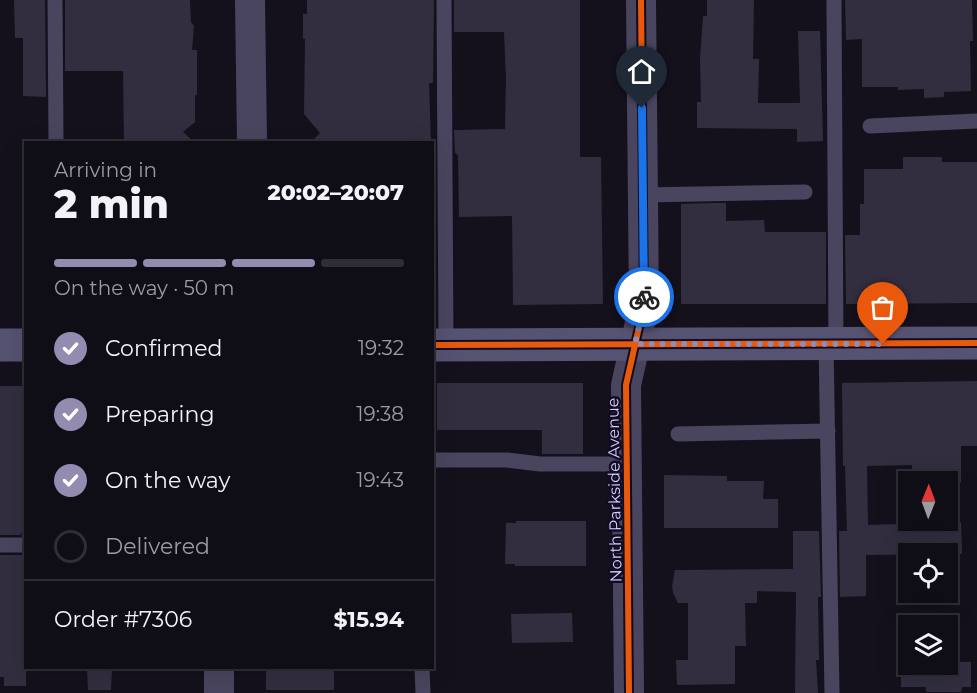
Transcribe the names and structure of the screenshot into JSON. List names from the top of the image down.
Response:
{
  "streets": {
    "street": ["North Parkside Avenue"]
  },
  "north": "top",
  "page": {
    "heading": ["2 min", "Arriving in", "20:02–20:07"],
    "panel": ["Order #7306", "$15.94"],
    "bar": "On the way · 50 m",
    "list": [
      ["Confirmed", "19:32"],
      ["Preparing", "19:38"],
      ["On the way", "19:43"],
      "Delivered"
    ]
  }
}
